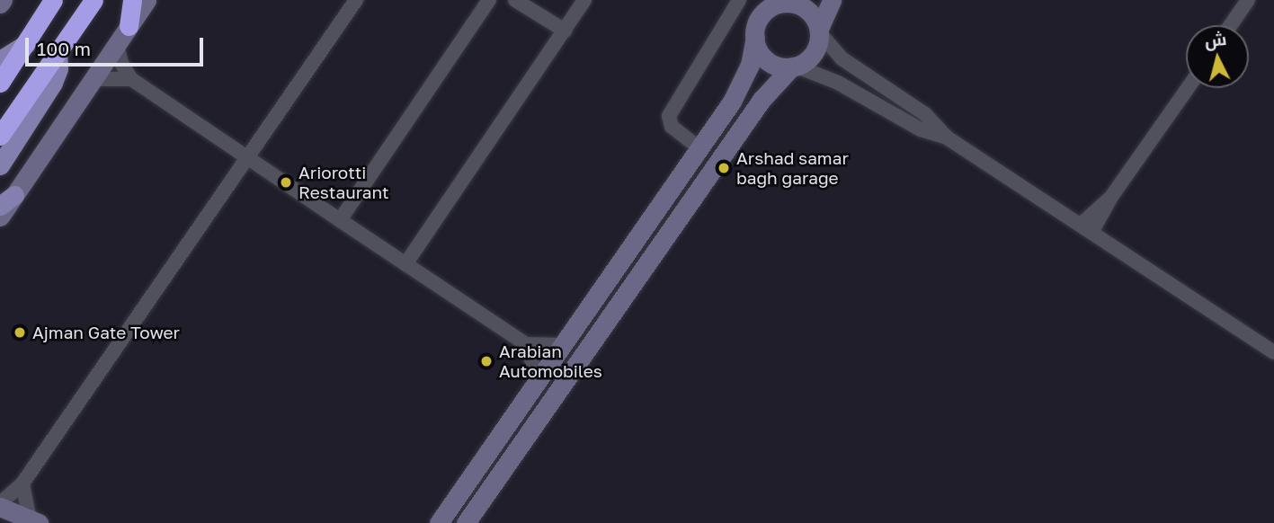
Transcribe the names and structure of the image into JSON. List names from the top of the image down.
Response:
{
  "places": [
    "Arshad samar bagh garage",
    "Ariorotti Restaurant",
    "Ajman Gate Tower",
    "Arabian Automobiles"
  ],
  "scale_bar": "100 m",
  "north": "top"
}
